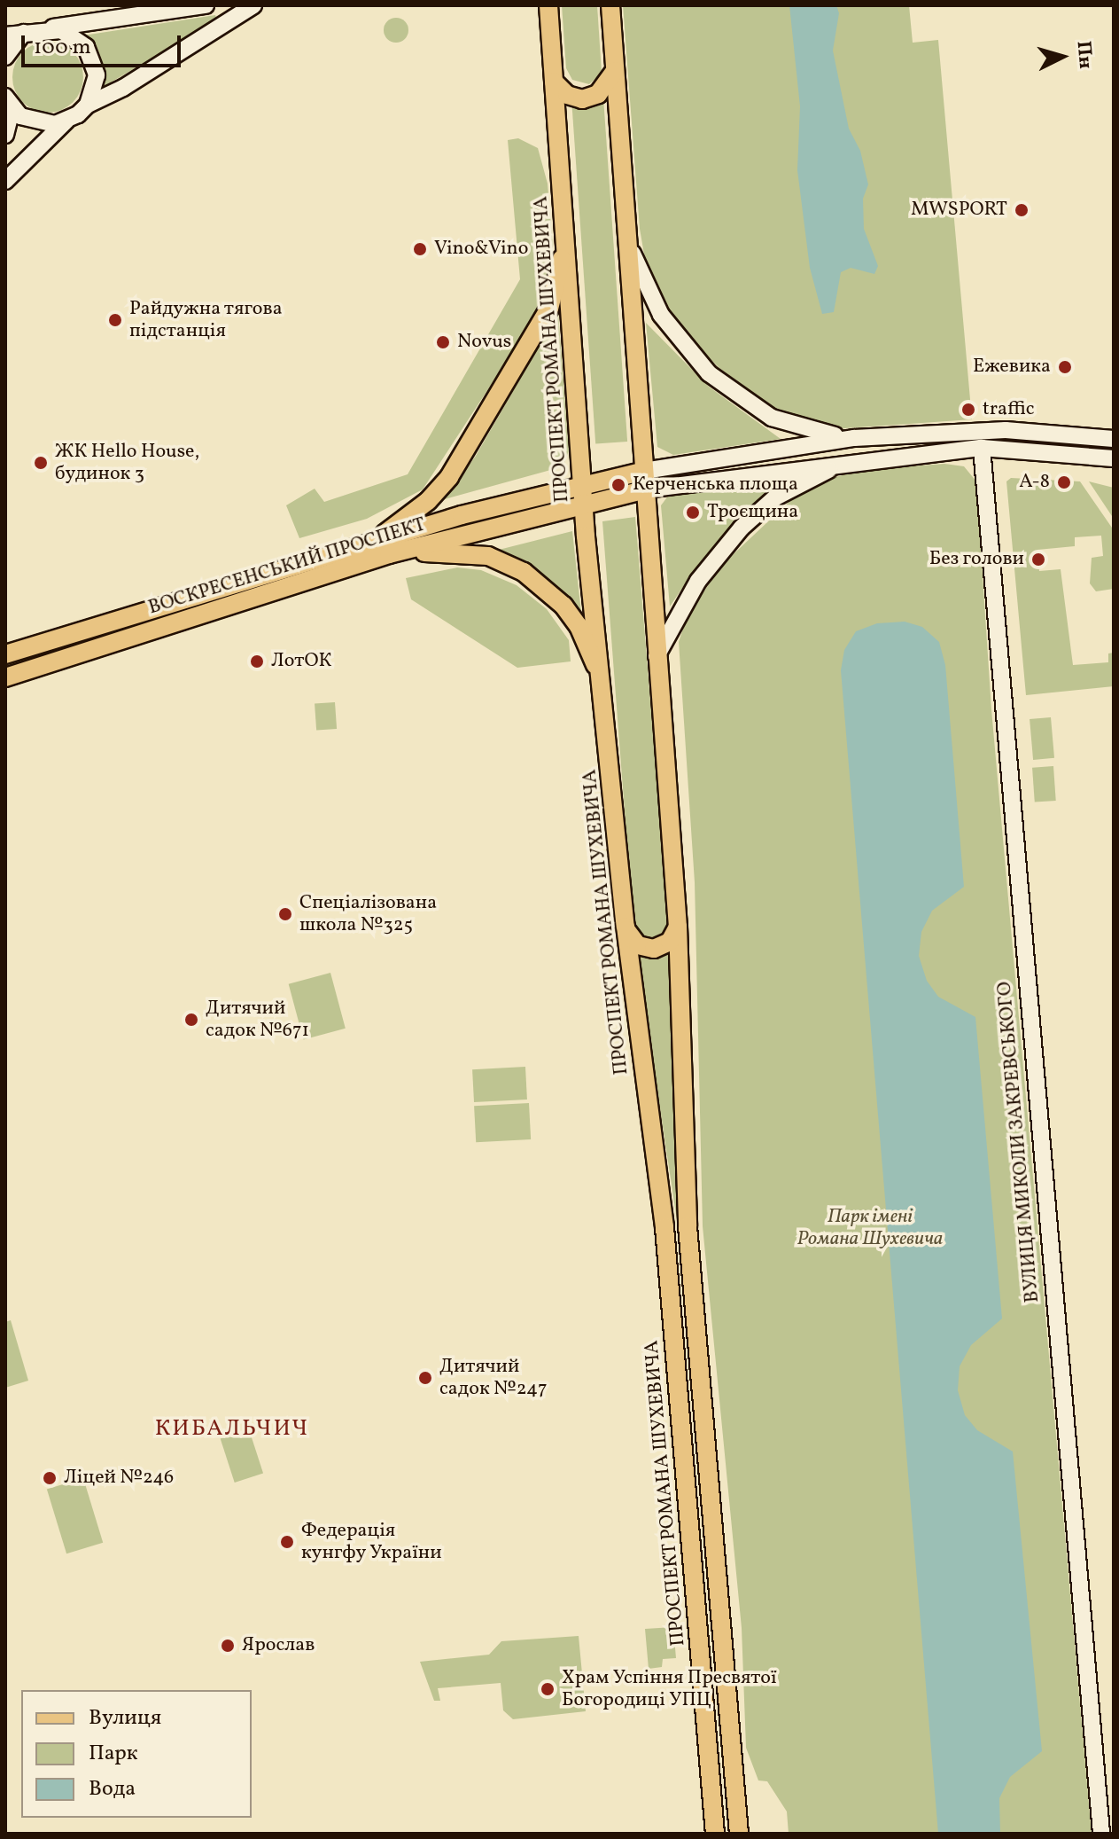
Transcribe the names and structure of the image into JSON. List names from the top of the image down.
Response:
{
  "streets": {
    "main road": ["ПРОСПЕКТ РОМАНА ШУХЕВИЧА", "ВОСКРЕСЕНСЬКИЙ ПРОСПЕКТ"],
    "street": ["ВУЛИЦЯ МИКОЛИ ЗАКРЕВСЬКОГО"]
  },
  "crossings": [
    ["ПРОСПЕКТ РОМАНА ШУХЕВИЧА", "ВОСКРЕСЕНСЬКИЙ ПРОСПЕКТ"]
  ],
  "districts": ["КИБАЛЬЧИЧ"],
  "parks": ["Парк імені Романа Шухевича"],
  "places": [
    "MWSPORT",
    "Vino&Vino",
    "Райдужна тягова пiдстанцiя",
    "Novus",
    "Ежевика",
    "traffic",
    "ЖК Hello House, будинок 3",
    "А-8",
    "Керченська площа",
    "Троєщина",
    "Без голови",
    "ЛотОК",
    "Спеціалізована школа №325",
    "Дитячий садок №671",
    "Дитячий садок №247",
    "Ліцей №246",
    "Федерація кунгфу України",
    "Ярослав",
    "Храм Успіння Пресвятої Богородиці УПЦ"
  ],
  "legend": ["Вулиця", "Парк", "Вода"],
  "scale_bar": "100 m",
  "north": "right"
}
